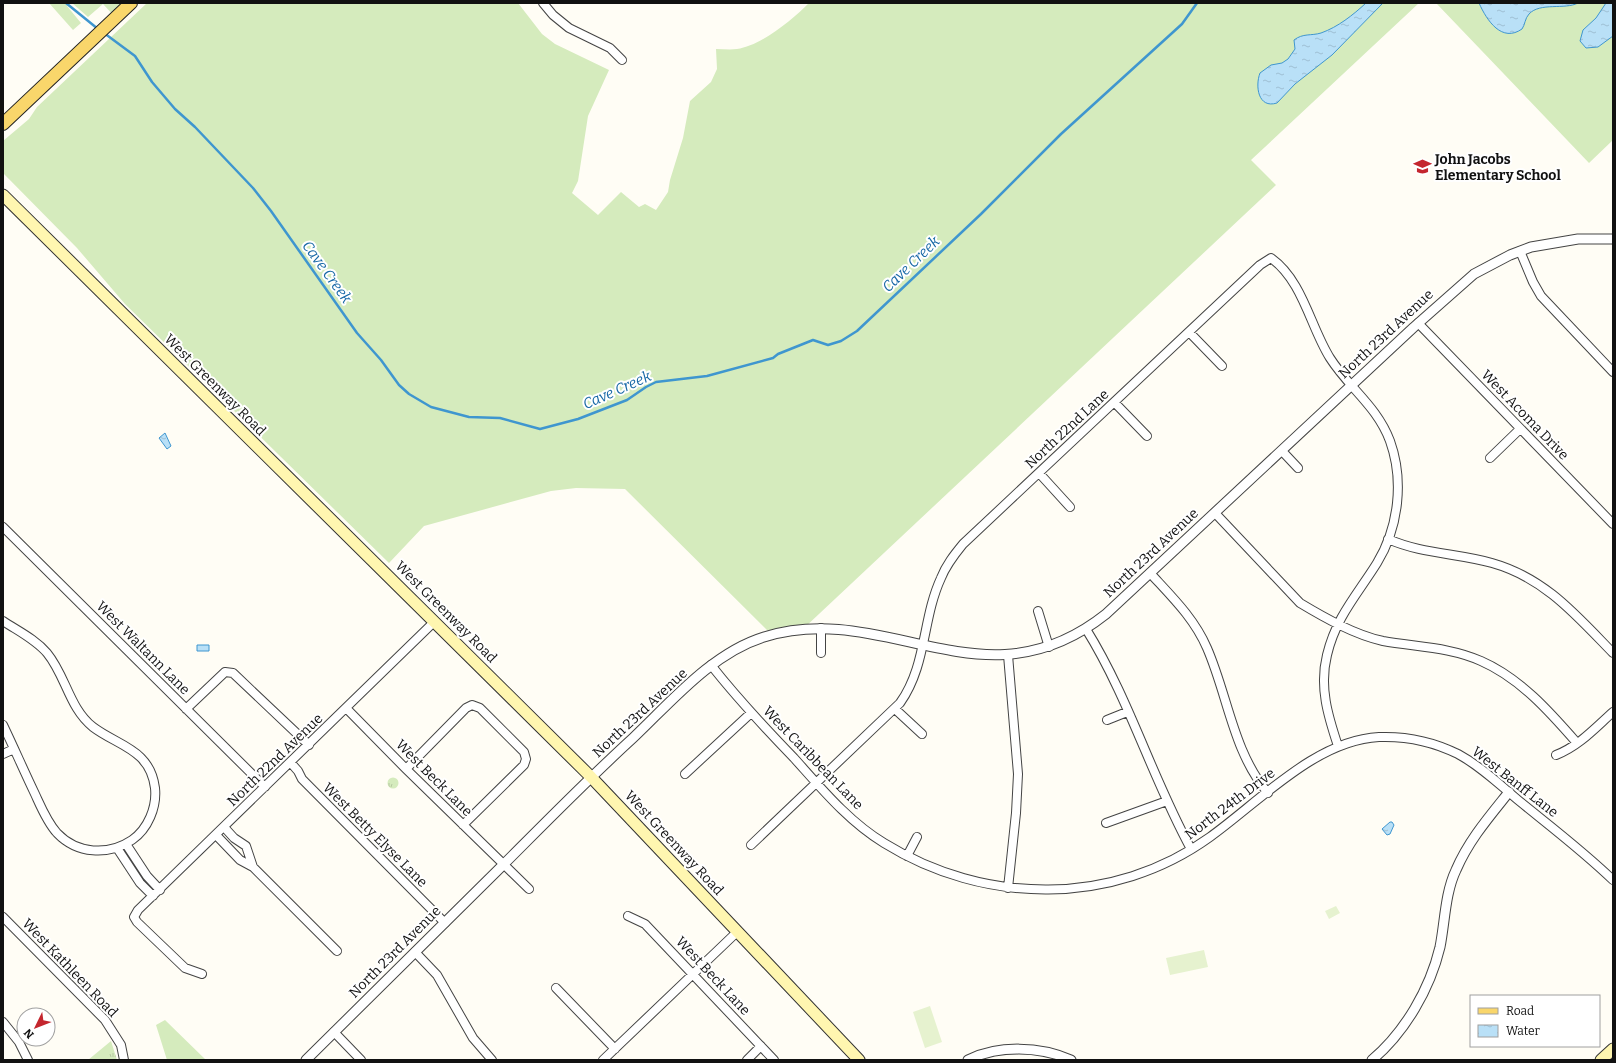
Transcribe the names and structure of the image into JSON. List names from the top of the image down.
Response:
{
  "streets": {
    "main road": ["West Greenway Road"],
    "street": [
      "North 23rd Avenue",
      "West Acoma Drive",
      "North 22nd Lane",
      "West Waltann Lane",
      "West Caribbean Lane",
      "North 22nd Avenue",
      "West Beck Lane",
      "West Banff Lane",
      "North 24th Drive",
      "West Betty Elyse Lane",
      "West Kathleen Road"
    ]
  },
  "crossings": [
    ["North 23rd Avenue", "West Greenway Road"],
    ["North 23rd Avenue", "West Acoma Drive"],
    ["North 23rd Avenue", "North 22nd Lane"],
    ["North 23rd Avenue", "West Caribbean Lane"],
    ["North 23rd Avenue", "West Beck Lane"],
    ["North 23rd Avenue", "West Betty Elyse Lane"],
    ["West Greenway Road", "North 22nd Avenue"],
    ["North 22nd Lane", "West Caribbean Lane"],
    ["West Waltann Lane", "North 22nd Avenue"],
    ["West Caribbean Lane", "North 24th Drive"],
    ["North 22nd Avenue", "West Beck Lane"],
    ["North 22nd Avenue", "West Betty Elyse Lane"],
    ["West Banff Lane", "North 24th Drive"]
  ],
  "water": ["Cave Creek"],
  "places": {
    "school or university": ["John Jacobs Elementary School"]
  },
  "legend": ["Road", "Water"],
  "north": "bottom left"
}
